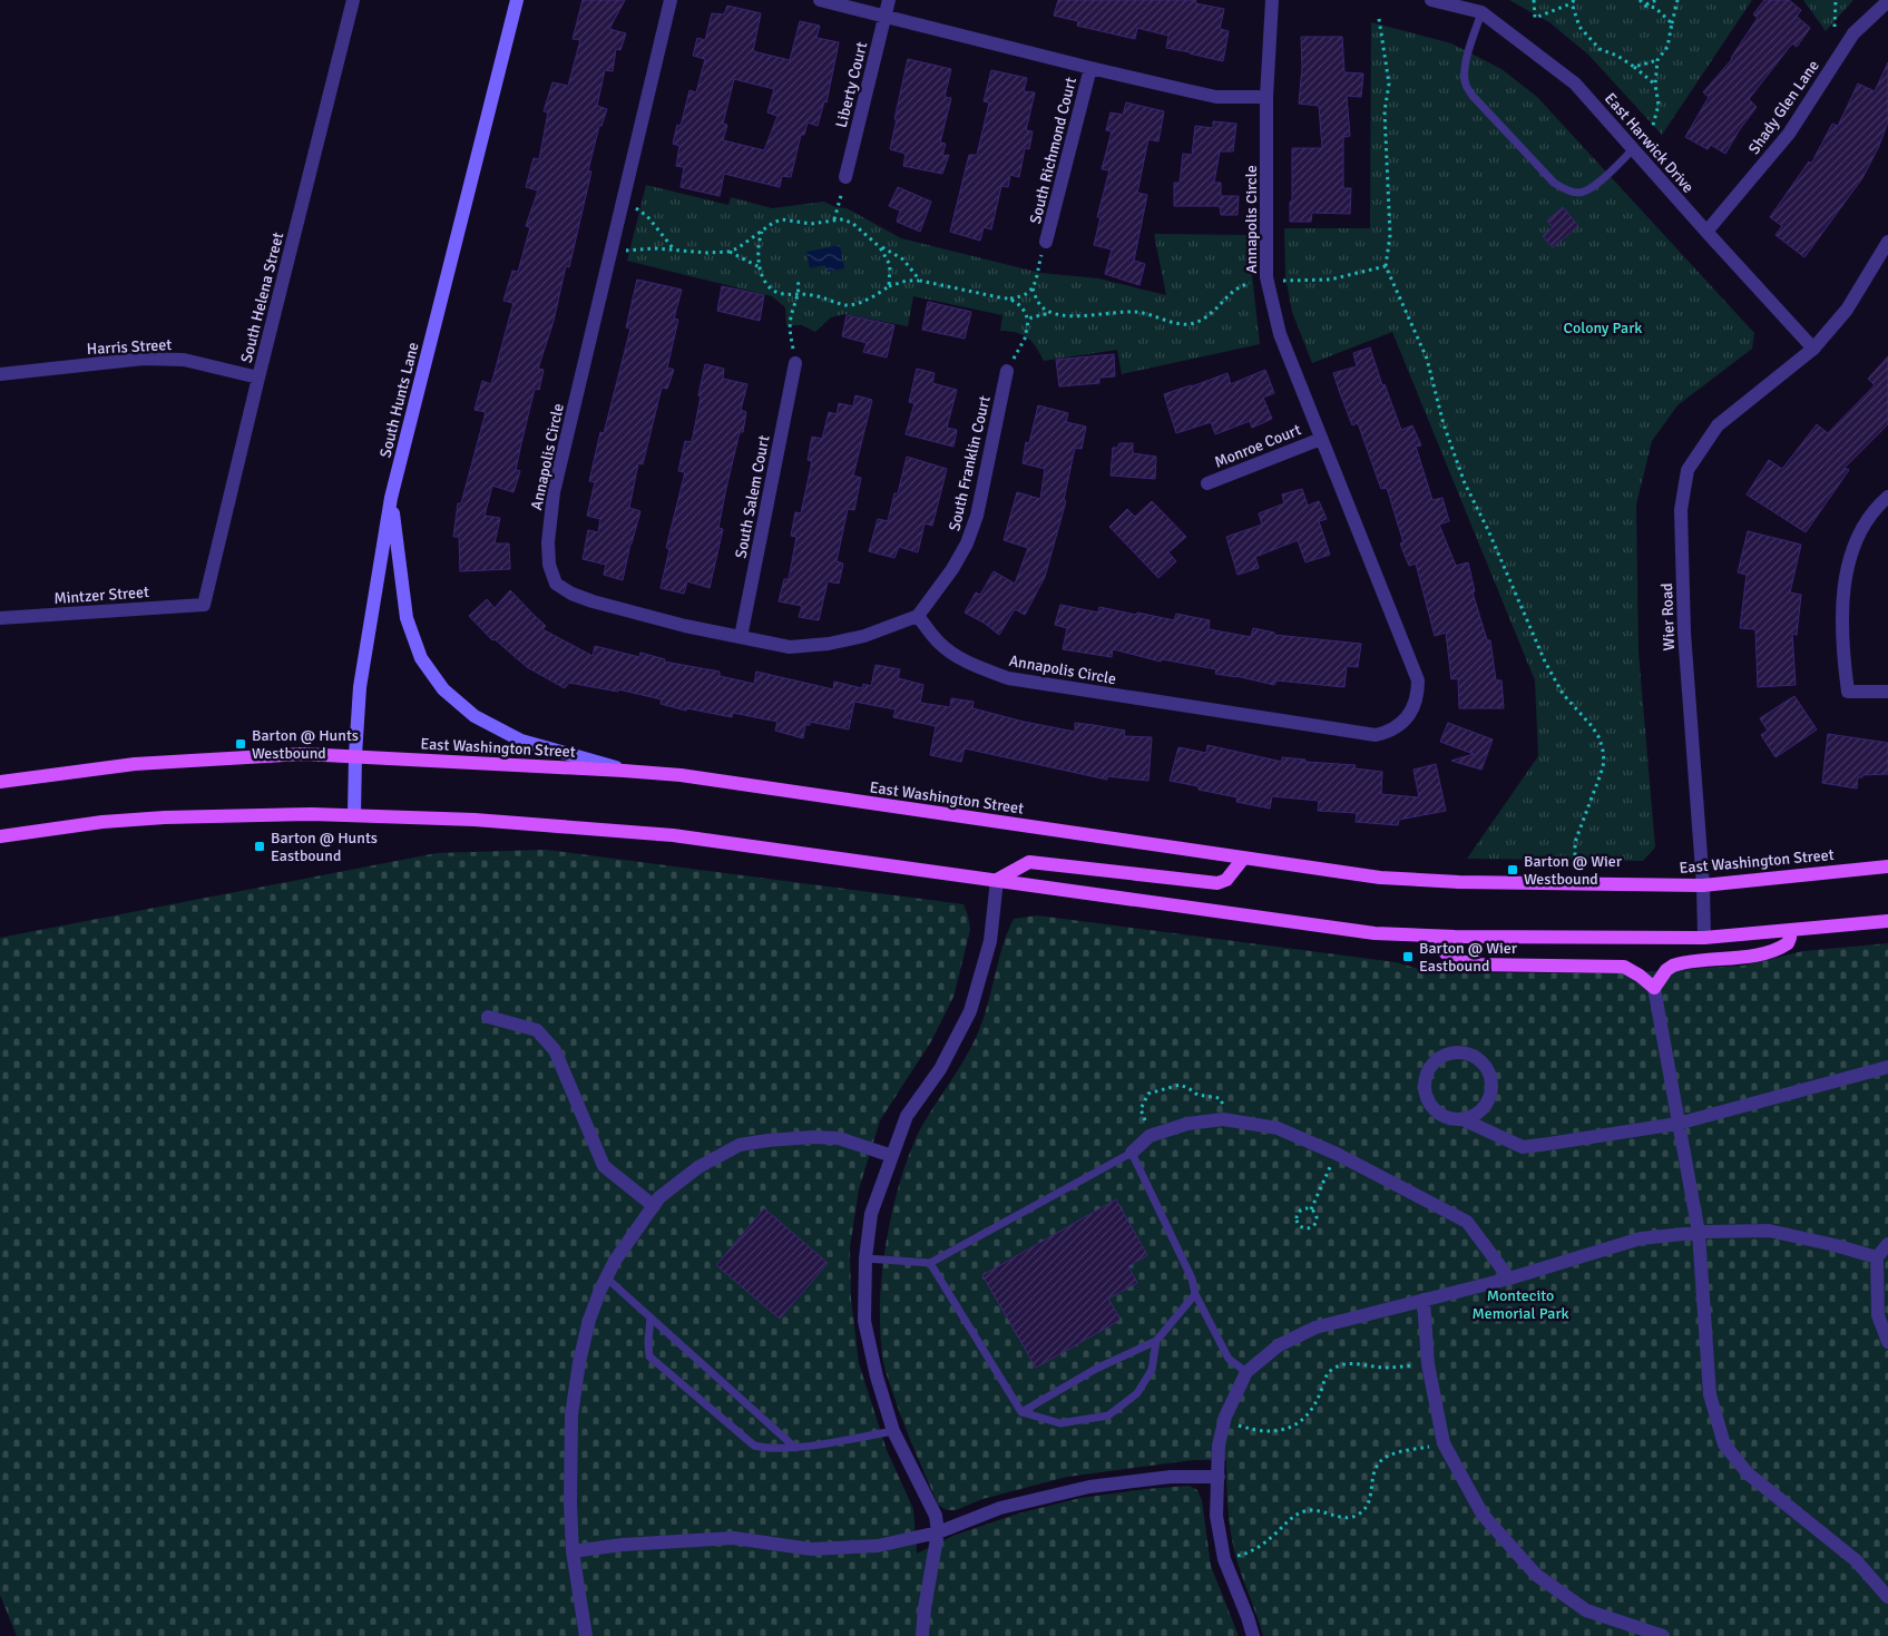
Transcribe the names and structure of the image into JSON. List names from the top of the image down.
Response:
{
  "streets": {
    "main road": ["South Hunts Lane", "East Washington Street"],
    "street": [
      "Liberty Court",
      "Shady Glen Lane",
      "East Harwick Drive",
      "South Richmond Court",
      "Annapolis Circle",
      "South Helena Street",
      "Harris Street",
      "Monroe Court",
      "South Franklin Court",
      "South Salem Court",
      "Mintzer Street",
      "Wier Road"
    ]
  },
  "crossings": [
    ["Shady Glen Lane", "East Harwick Drive"],
    ["East Harwick Drive", "Wier Road"],
    ["Annapolis Circle", "Monroe Court"],
    ["Annapolis Circle", "South Franklin Court"],
    ["Annapolis Circle", "South Salem Court"],
    ["South Helena Street", "Harris Street"],
    ["South Helena Street", "Mintzer Street"],
    ["South Hunts Lane", "East Washington Street"],
    ["Wier Road", "East Washington Street"]
  ],
  "parks": ["Colony Park", "Montecito Memorial Park"],
  "places": {
    "transit": [
      "Barton @ Hunts Westbound",
      "Barton @ Hunts Eastbound",
      "Barton @ Wier Westbound",
      "Barton @ Wier Eastbound"
    ]
  }
}
